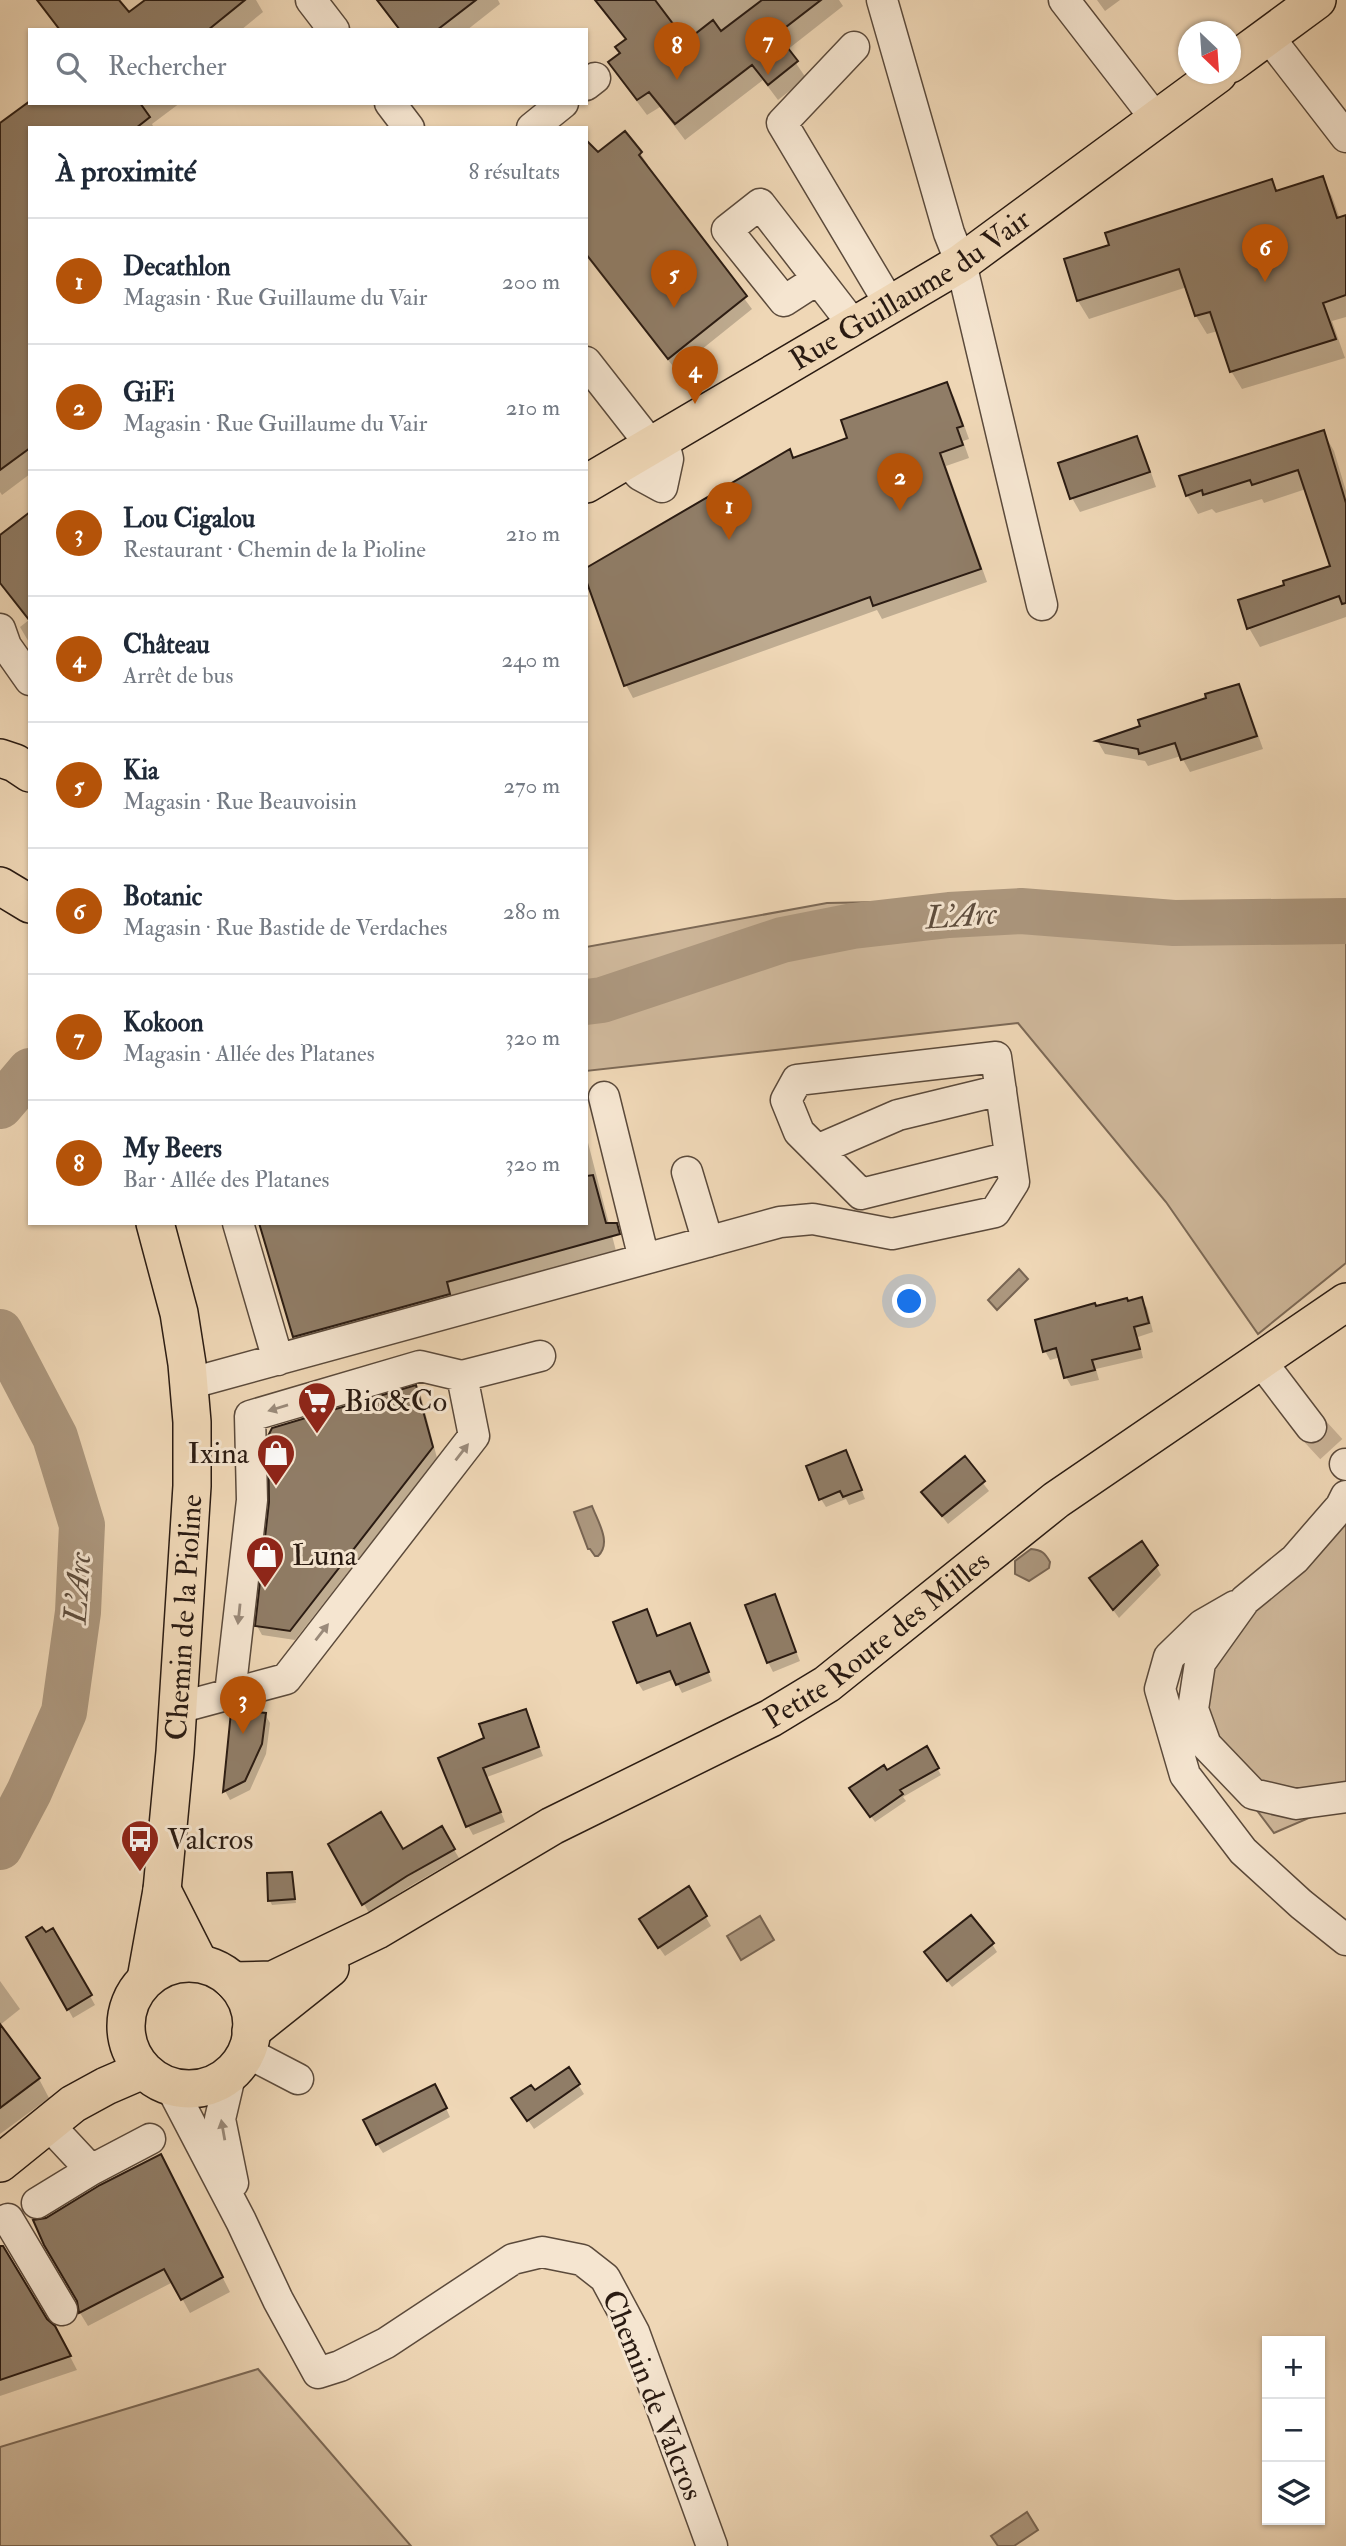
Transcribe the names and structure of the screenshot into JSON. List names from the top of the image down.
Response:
{
  "streets": {
    "main road": ["Rue Guillaume du Vair", "Chemin de la Pioline", "Petite Route des Milles"],
    "street": ["Chemin de Valcros"]
  },
  "crossings": [
    ["Chemin de la Pioline", "Petite Route des Milles"],
    ["Chemin de la Pioline", "Chemin de Valcros"],
    ["Petite Route des Milles", "Chemin de Valcros"]
  ],
  "water": ["L'Arc"],
  "places": {
    "supermarket": ["Bio&Co"],
    "shop": ["Ixina", "Luna"],
    "bus stop": ["Valcros"]
  },
  "north": "bottom right",
  "page": {
    "pins": [
      "7",
      "8",
      "6",
      "5",
      "4",
      "2",
      "1",
      "3"
    ],
    "search": "Rechercher",
    "heading": ["À proximité", "8 résultats"],
    "list": [
      {
        "mark": "1",
        "name": "Decathlon",
        "note": "Magasin · Rue Guillaume du Vair",
        "value": "200 m"
      },
      {
        "mark": "2",
        "name": "GiFi",
        "note": "Magasin · Rue Guillaume du Vair",
        "value": "210 m"
      },
      {
        "mark": "3",
        "name": "Lou Cigalou",
        "note": "Restaurant · Chemin de la Pioline",
        "value": "210 m"
      },
      {
        "mark": "4",
        "name": "Château",
        "note": "Arrêt de bus",
        "value": "240 m"
      },
      {
        "mark": "5",
        "name": "Kia",
        "note": "Magasin · Rue Beauvoisin",
        "value": "270 m"
      },
      {
        "mark": "6",
        "name": "Botanic",
        "note": "Magasin · Rue Bastide de Verdaches",
        "value": "280 m"
      },
      {
        "mark": "7",
        "name": "Kokoon",
        "note": "Magasin · Allée des Platanes",
        "value": "320 m"
      },
      {
        "mark": "8",
        "name": "My Beers",
        "note": "Bar · Allée des Platanes",
        "value": "320 m"
      }
    ],
    "map_buttons": ["+", "−"]
  }
}
